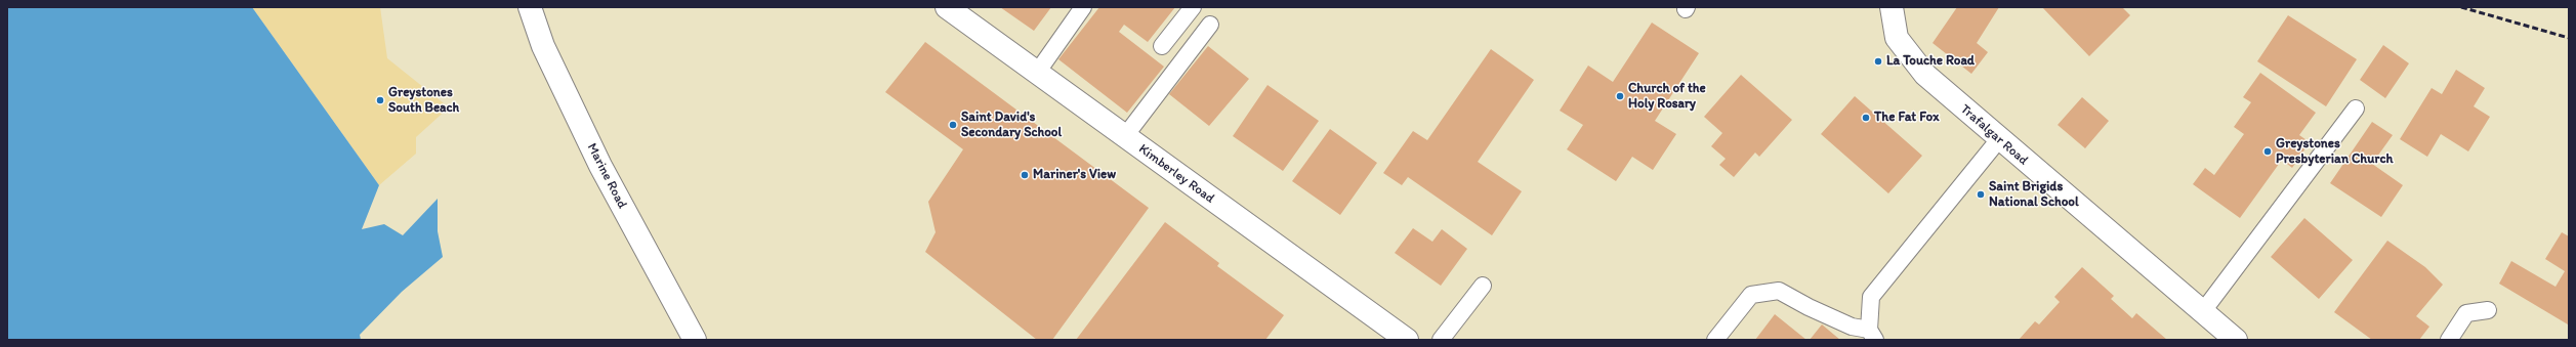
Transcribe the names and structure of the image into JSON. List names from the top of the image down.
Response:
{
  "streets": {
    "street": ["Trafalgar Road", "Kimberley Road", "Marine Road"]
  },
  "places": [
    "La Touche Road",
    "Church of the Holy Rosary",
    "Greystones South Beach",
    "The Fat Fox",
    "Saint David's Secondary School",
    "Greystones Presbyterian Church",
    "Mariner's View",
    "Saint Brigids National School"
  ]
}
